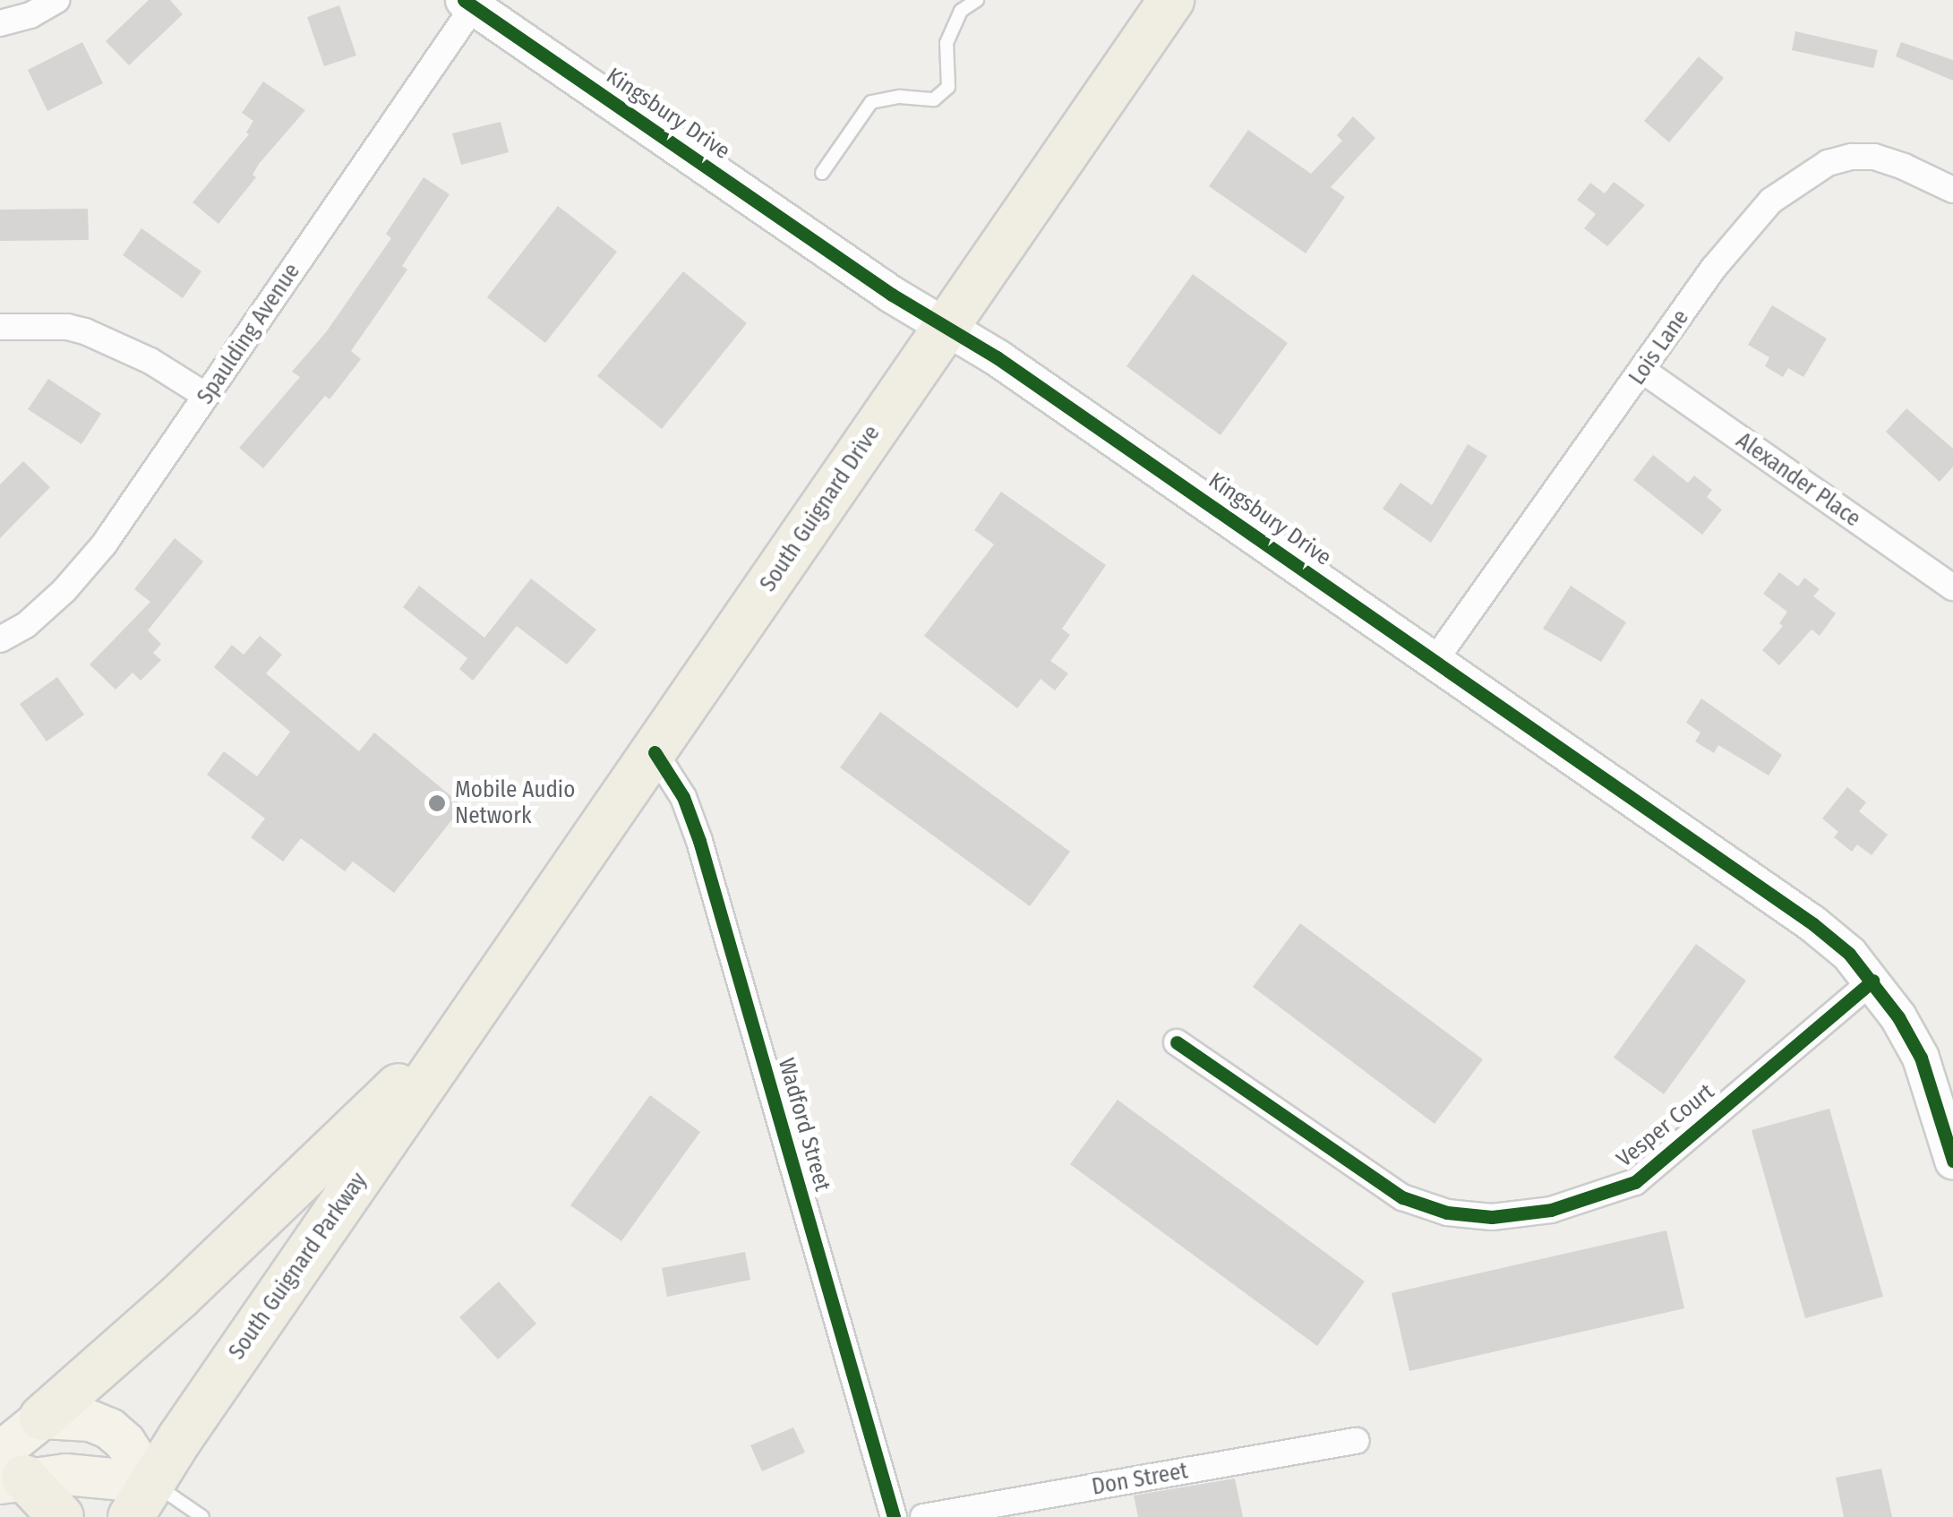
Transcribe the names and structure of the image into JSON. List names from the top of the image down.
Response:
{
  "streets": {
    "highway": ["South Guignard Drive", "South Guignard Parkway"],
    "street": [
      "Kingsbury Drive",
      "Spaulding Avenue",
      "Lois Lane",
      "Alexander Place",
      "Wadford Street",
      "Vesper Court",
      "Don Street"
    ]
  },
  "crossings": [
    ["Kingsbury Drive", "Spaulding Avenue"],
    ["Kingsbury Drive", "Lois Lane"],
    ["Kingsbury Drive", "South Guignard Drive"],
    ["Kingsbury Drive", "Vesper Court"],
    ["Lois Lane", "Alexander Place"],
    ["South Guignard Drive", "Wadford Street"],
    ["South Guignard Drive", "South Guignard Parkway"]
  ],
  "places": ["Mobile Audio Network"]
}
